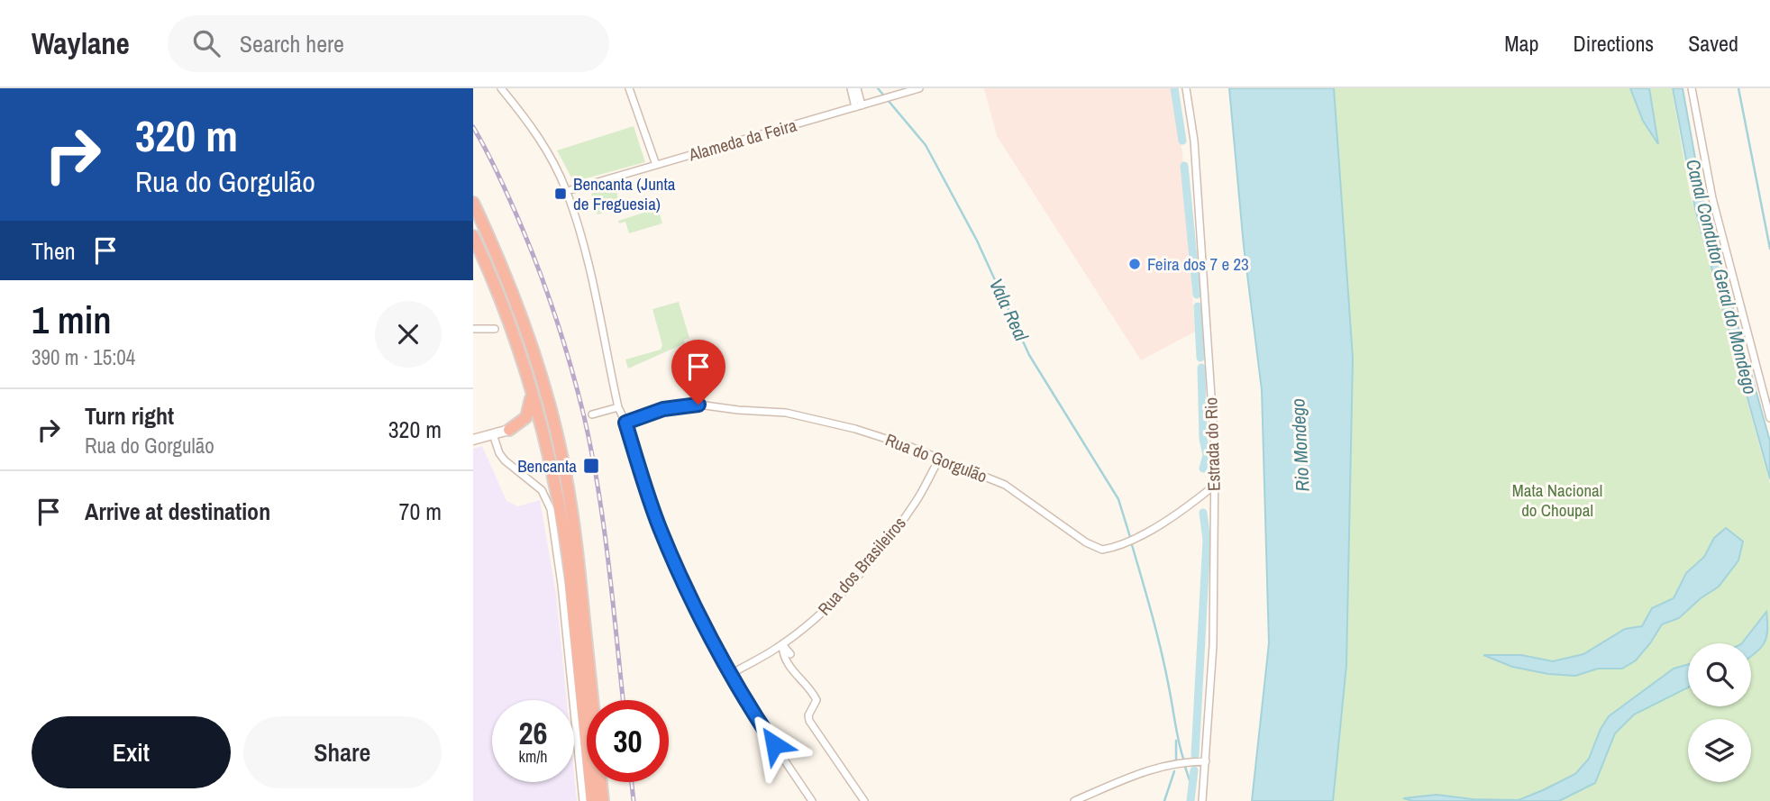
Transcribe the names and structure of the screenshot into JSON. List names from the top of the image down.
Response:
{
  "streets": {
    "street": [
      "Alameda da Feira",
      "Estrada do Rio",
      "Rua do Gorgulão",
      "Rua dos Brasileiros"
    ]
  },
  "crossings": [
    ["Estrada do Rio", "Rua do Gorgulão"],
    ["Rua do Gorgulão", "Rua dos Brasileiros"]
  ],
  "water": ["Canal Condutor Geral do Mondego", "Vala Real", "Rio Mondego"],
  "parks": ["Mata Nacional do Choupal"],
  "places": {
    "transit": ["Bencanta (Junta de Freguesia)", "Bencanta"],
    "other": ["Feira dos 7 e 23"]
  },
  "page": {
    "header": "Waylane",
    "search": "Search here",
    "nav": ["Map", "Directions", "Saved"],
    "turn": ["320 m", "Rua do Gorgulão"],
    "then": "Then",
    "heading": ["1 min", "390 m · 15:04"],
    "list": [
      {
        "name": "Turn right",
        "note": "Rua do Gorgulão",
        "value": "320 m"
      },
      {
        "name": "Arrive at destination",
        "value": "70 m"
      }
    ],
    "speed": "26 km/h",
    "limit": "30",
    "buttons": ["Exit", "Share"]
  }
}
